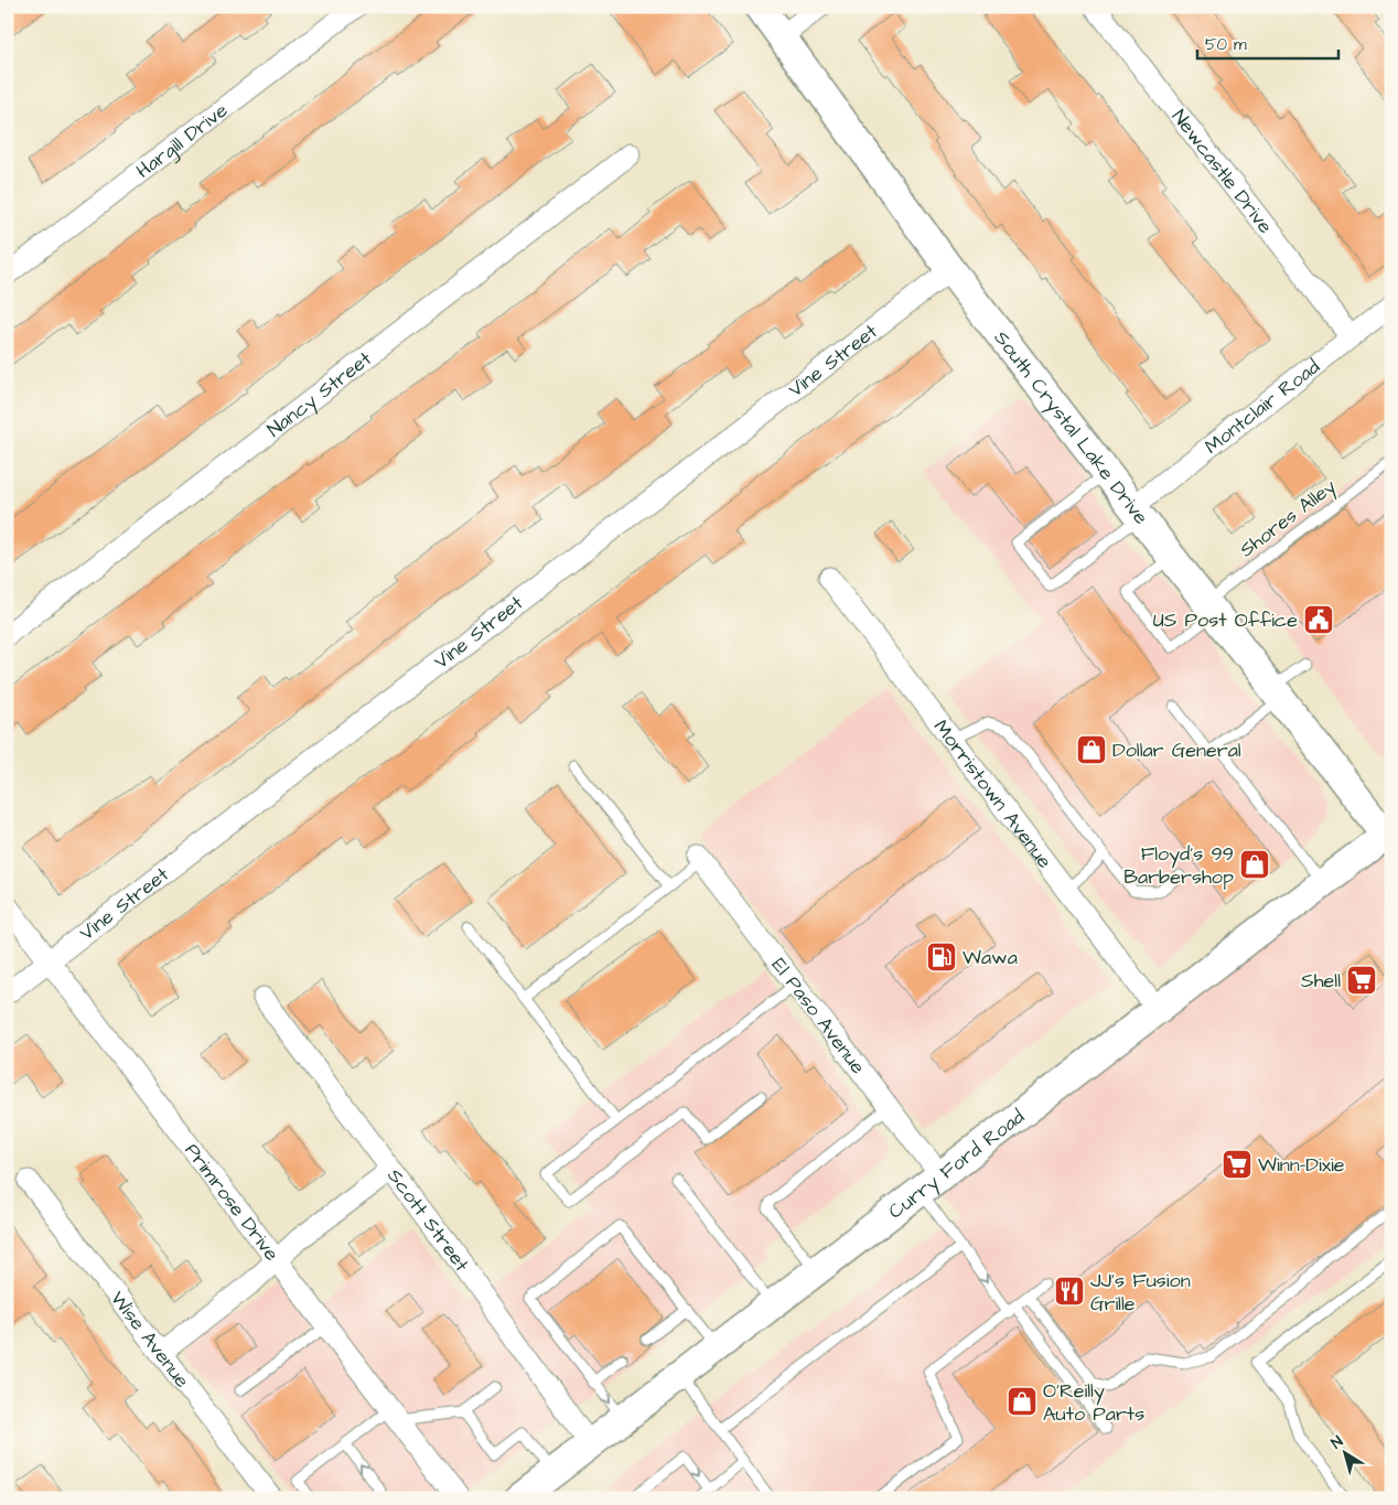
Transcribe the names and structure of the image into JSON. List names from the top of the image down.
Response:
{
  "streets": {
    "street": [
      "Hargill Drive",
      "Newcastle Drive",
      "Vine Street",
      "Nancy Street",
      "Montclair Road",
      "South Crystal Lake Drive",
      "Morristown Avenue",
      "El Paso Avenue",
      "Curry Ford Road",
      "Primrose Drive",
      "Scott Street",
      "Wise Avenue"
    ],
    "lane": ["Shores Alley"]
  },
  "crossings": [
    ["Newcastle Drive", "Montclair Road"],
    ["Vine Street", "South Crystal Lake Drive"],
    ["Vine Street", "Primrose Drive"],
    ["Montclair Road", "South Crystal Lake Drive"],
    ["South Crystal Lake Drive", "Shores Alley"],
    ["South Crystal Lake Drive", "Curry Ford Road"],
    ["Morristown Avenue", "Curry Ford Road"],
    ["El Paso Avenue", "Curry Ford Road"],
    ["Curry Ford Road", "Scott Street"]
  ],
  "places": {
    "public building": ["US Post Office"],
    "shop": ["Dollar General", "Floyd's 99 Barbershop", "O'Reilly Auto Parts"],
    "fuel station": ["Wawa"],
    "supermarket": ["Shell", "Winn-Dixie"],
    "restaurant": ["JJ's Fusion Grille"]
  },
  "scale_bar": "50 m",
  "north": "top left"
}
